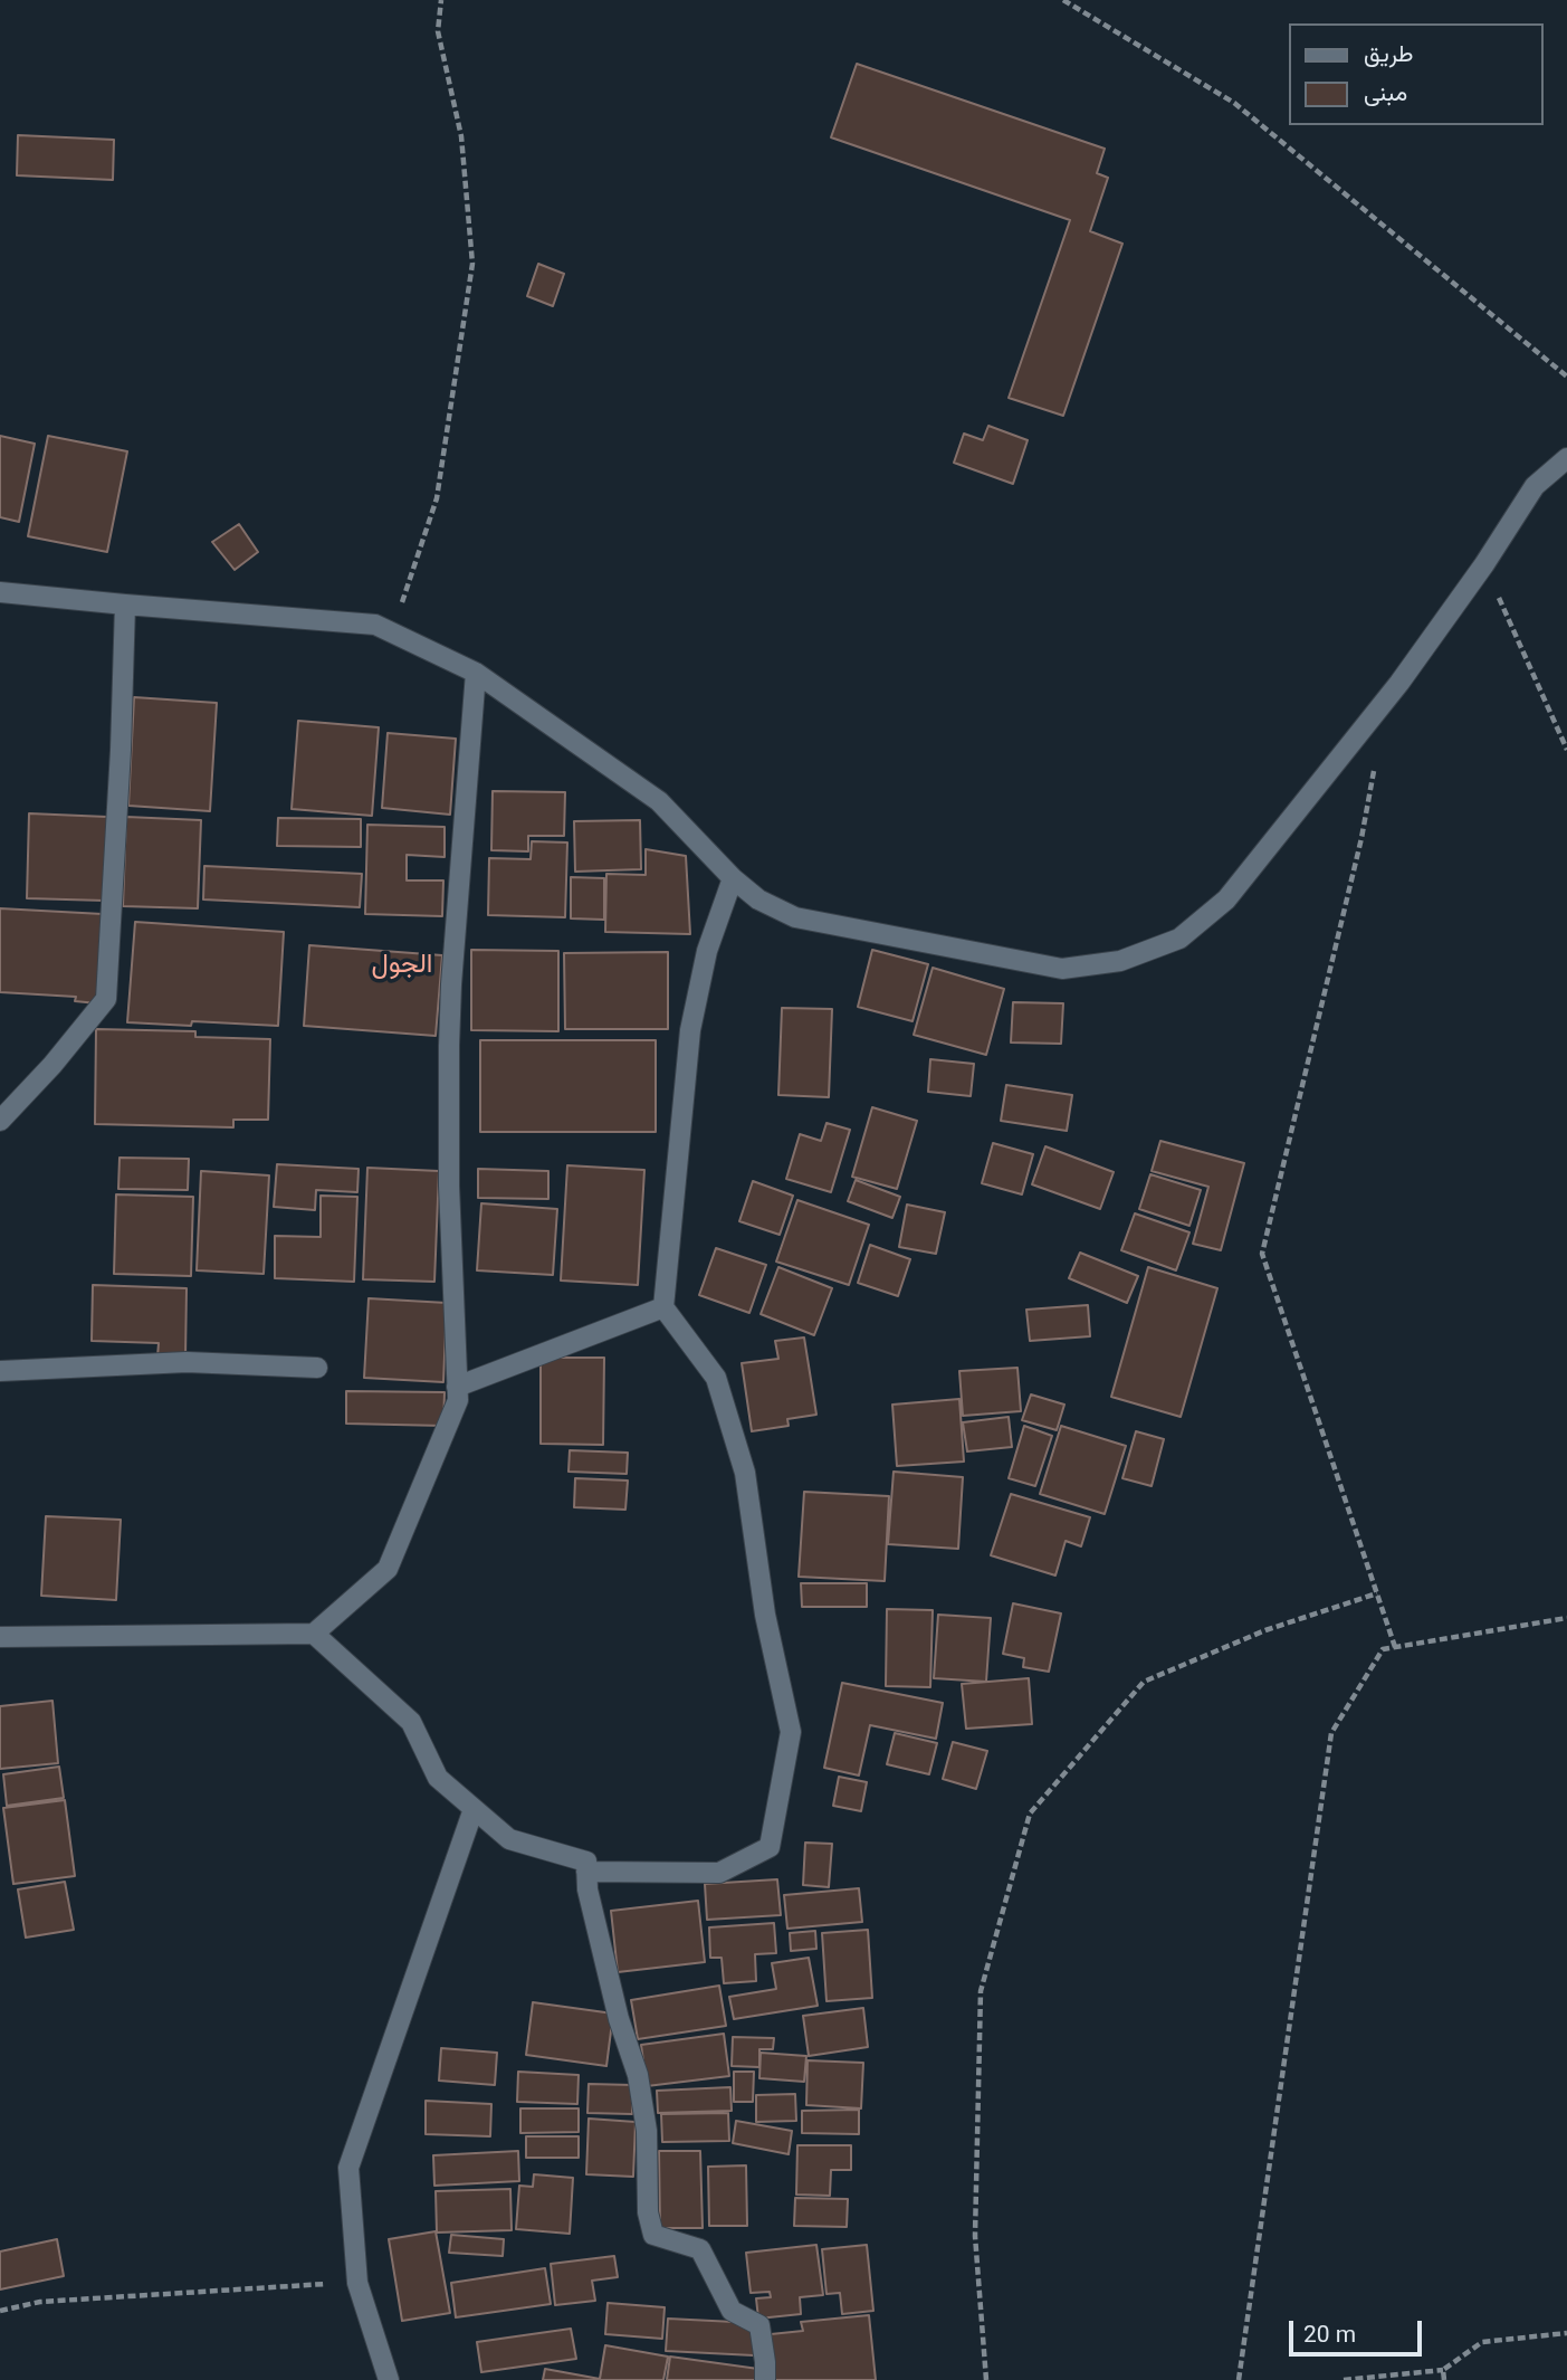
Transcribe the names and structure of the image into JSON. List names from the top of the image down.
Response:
{
  "districts": ["الجول"],
  "legend": ["طريق", "مبنى"],
  "scale_bar": "20 m"
}
